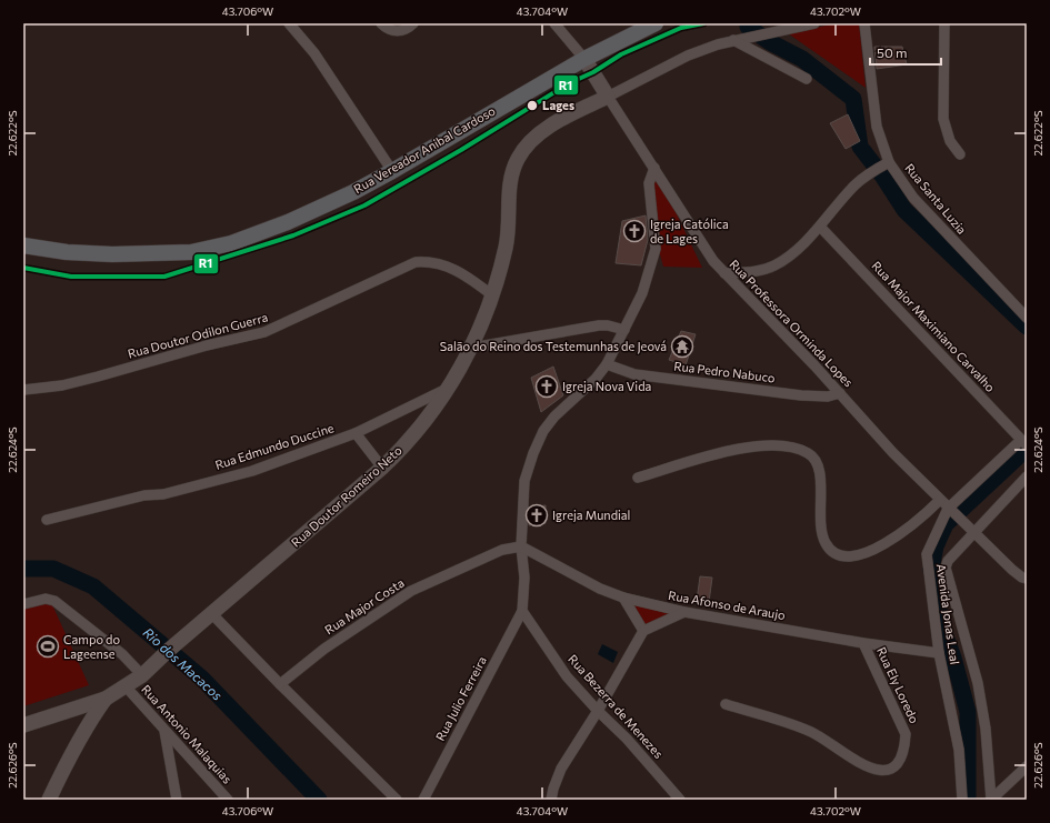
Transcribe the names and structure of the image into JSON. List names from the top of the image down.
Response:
{
  "streets": {
    "main road": ["Rua Vereador Anibal Cardoso"],
    "street": [
      "Rua Santa Luzia",
      "Rua Professora Orminda Lopes",
      "Rua Major Maximiano Carvalho",
      "Rua Doutor Odilon Guerra",
      "Rua Pedro Nabuco",
      "Rua Edmundo Duccine",
      "Rua Doutor Romeiro Neto",
      "Rua Afonso de Araujo",
      "Rua Major Costa",
      "Avenida Jonas Leal",
      "Rua Ely Loredo",
      "Rua Julio Ferreira",
      "Rua Bezerra de Menezes",
      "Rua Antonio Malaquias"
    ]
  },
  "crossings": [
    ["Rua Professora Orminda Lopes", "Rua Pedro Nabuco"],
    ["Rua Professora Orminda Lopes", "Rua Doutor Romeiro Neto"],
    ["Rua Professora Orminda Lopes", "Avenida Jonas Leal"],
    ["Rua Major Maximiano Carvalho", "Avenida Jonas Leal"],
    ["Rua Doutor Odilon Guerra", "Rua Doutor Romeiro Neto"],
    ["Rua Edmundo Duccine", "Rua Doutor Romeiro Neto"],
    ["Rua Doutor Romeiro Neto", "Rua Antonio Malaquias"],
    ["Rua Afonso de Araujo", "Rua Major Costa"],
    ["Rua Afonso de Araujo", "Avenida Jonas Leal"],
    ["Rua Afonso de Araujo", "Rua Ely Loredo"],
    ["Rua Julio Ferreira", "Rua Bezerra de Menezes"]
  ],
  "water": ["Rio dos Macacos"],
  "places": {
    "other": ["Lages"],
    "church": ["Igreja Católica de Lages", "Igreja Nova Vida", "Igreja Mundial"],
    "temple": ["Salão do Reino dos Testemunhas de Jeová"],
    "sports": ["Campo do Lageense"]
  },
  "lines": ["transit line R1"],
  "scale_bar": "50 m",
  "coordinates": [
    "43.706°W",
    "43.704°W",
    "43.702°W",
    "22.622°S",
    "22.624°S",
    "22.626°S"
  ]
}
